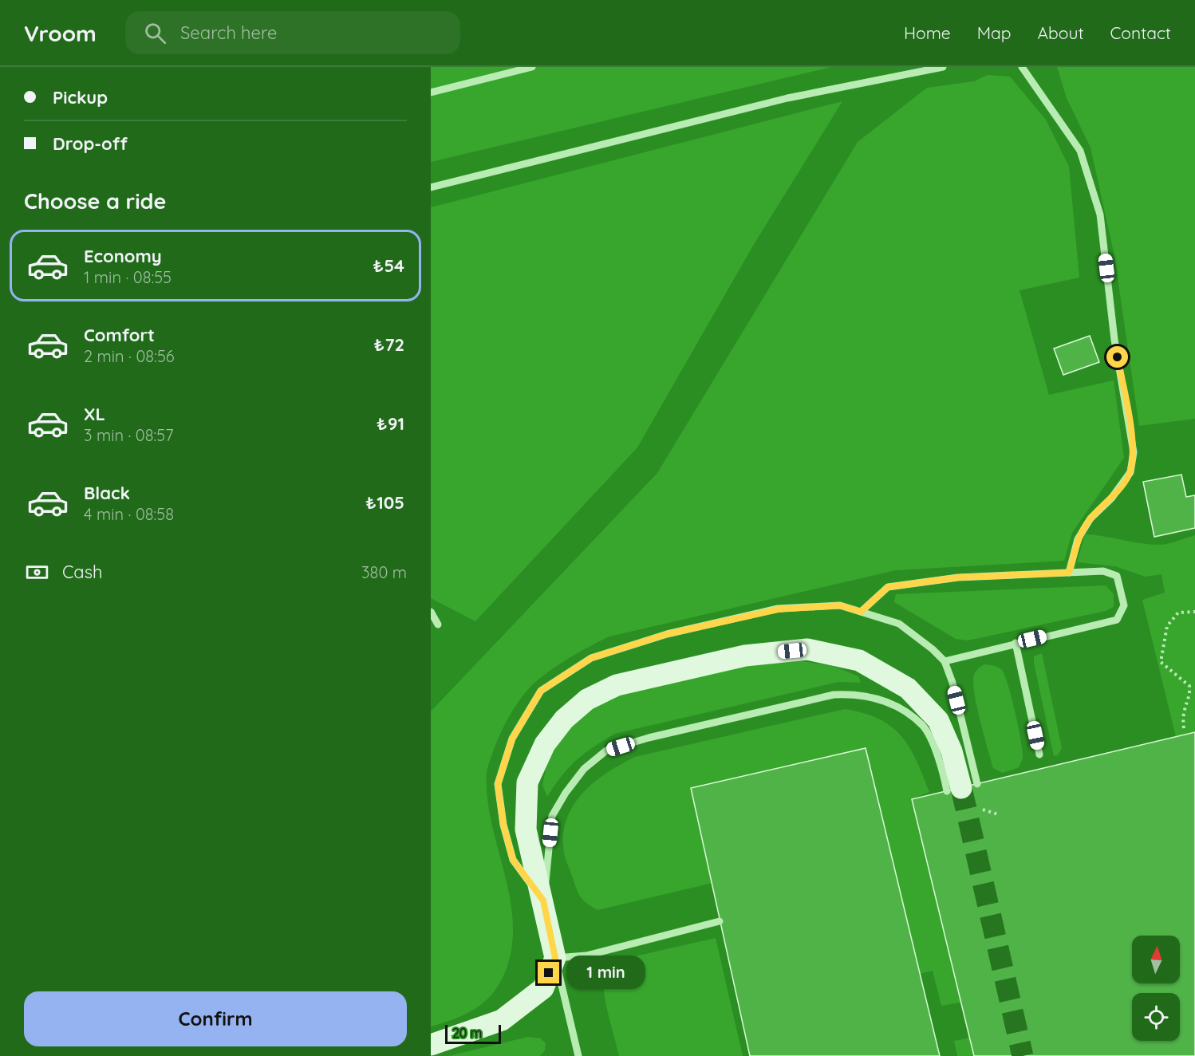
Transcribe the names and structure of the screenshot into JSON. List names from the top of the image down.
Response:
{
  "scale_bar": "20 m",
  "north": "top",
  "page": {
    "header": "Vroom",
    "search": "Search here",
    "nav": [
      "Home",
      "Map",
      "About",
      "Contact"
    ],
    "banner": ["Pickup", "Drop-off"],
    "heading": "Choose a ride",
    "list": [
      {
        "name": "Economy",
        "note": "1 min · 08:55",
        "value": "₺54"
      },
      {
        "name": "Comfort",
        "note": "2 min · 08:56",
        "value": "₺72"
      },
      {
        "name": "XL",
        "note": "3 min · 08:57",
        "value": "₺91"
      },
      {
        "name": "Black",
        "note": "4 min · 08:58",
        "value": "₺105"
      }
    ],
    "pay": ["Cash", "380 m"],
    "bubble": "1 min",
    "buttons": "Confirm",
    "scale": "20 m"
  }
}
